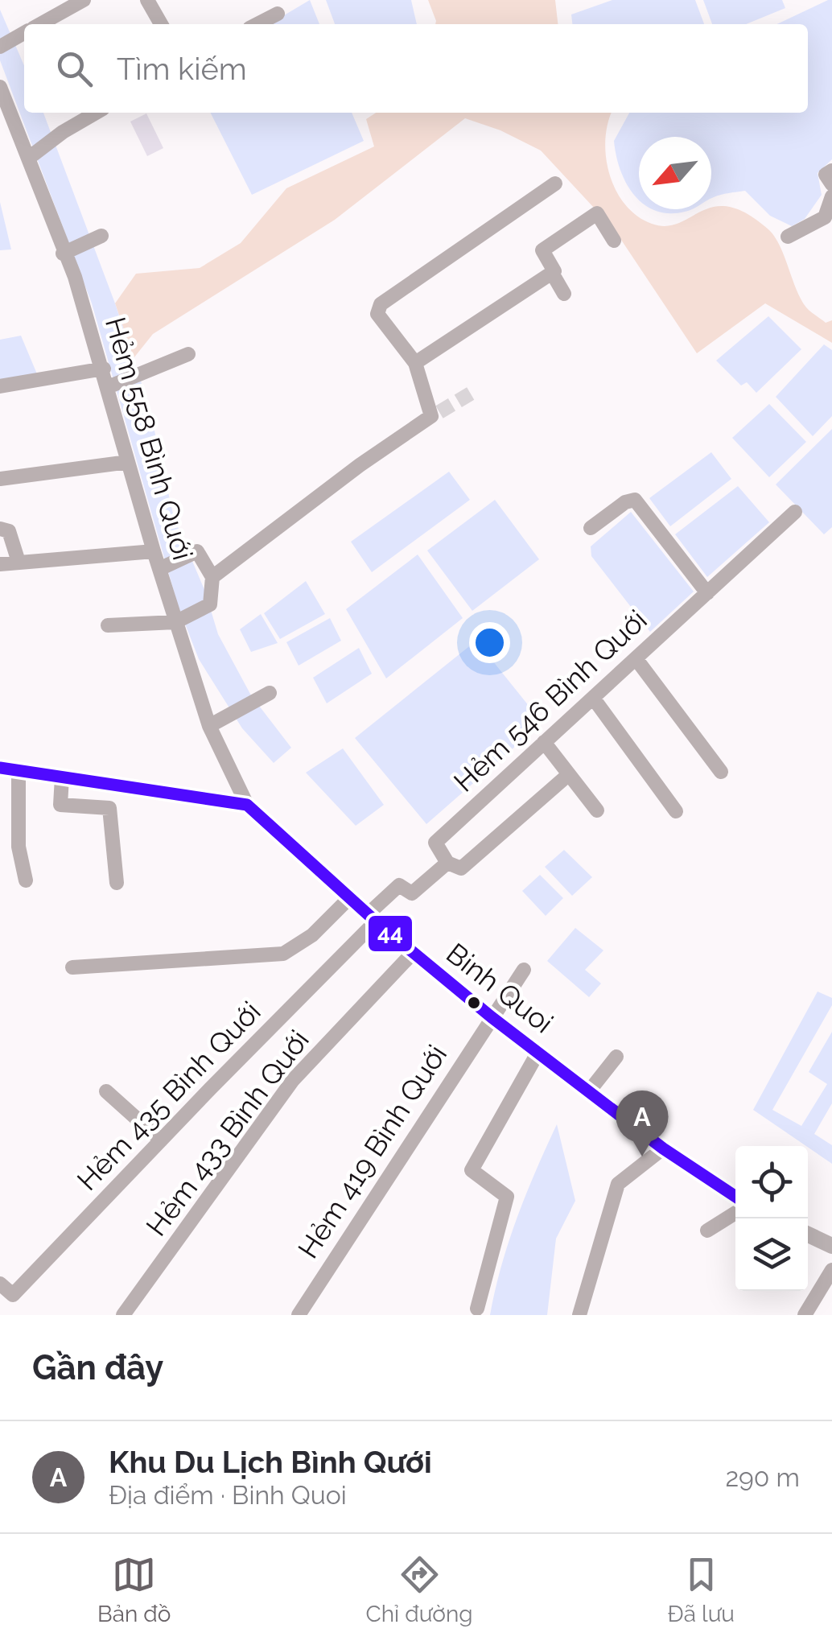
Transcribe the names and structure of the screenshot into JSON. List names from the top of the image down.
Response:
{
  "streets": {
    "main road": ["Binh Quoi"],
    "street": [
      "Hẻm 558 Bình Quới",
      "Hẻm 546 Bình Quới",
      "Hẻm 435 Bình Quới",
      "Hẻm 433 Bình Quới",
      "Hẻm 419 Bình Quới"
    ]
  },
  "crossings": [
    ["Hẻm 558 Bình Quới", "Binh Quoi"],
    ["Binh Quoi", "Hẻm 435 Bình Quới"],
    ["Binh Quoi", "Hẻm 433 Bình Quới"],
    ["Binh Quoi", "Hẻm 419 Bình Quới"]
  ],
  "lines": ["transit line 44"],
  "north": "bottom left",
  "page": {
    "search": "Tìm kiếm",
    "pins": "A",
    "heading": "Gần đây",
    "list": [
      {
        "mark": "A",
        "name": "Khu Du Lịch Bình Qưới",
        "note": "Địa điểm · Binh Quoi",
        "value": "290 m"
      }
    ],
    "nav": ["Bản đồ", "Chỉ đường", "Đã lưu"]
  }
}
